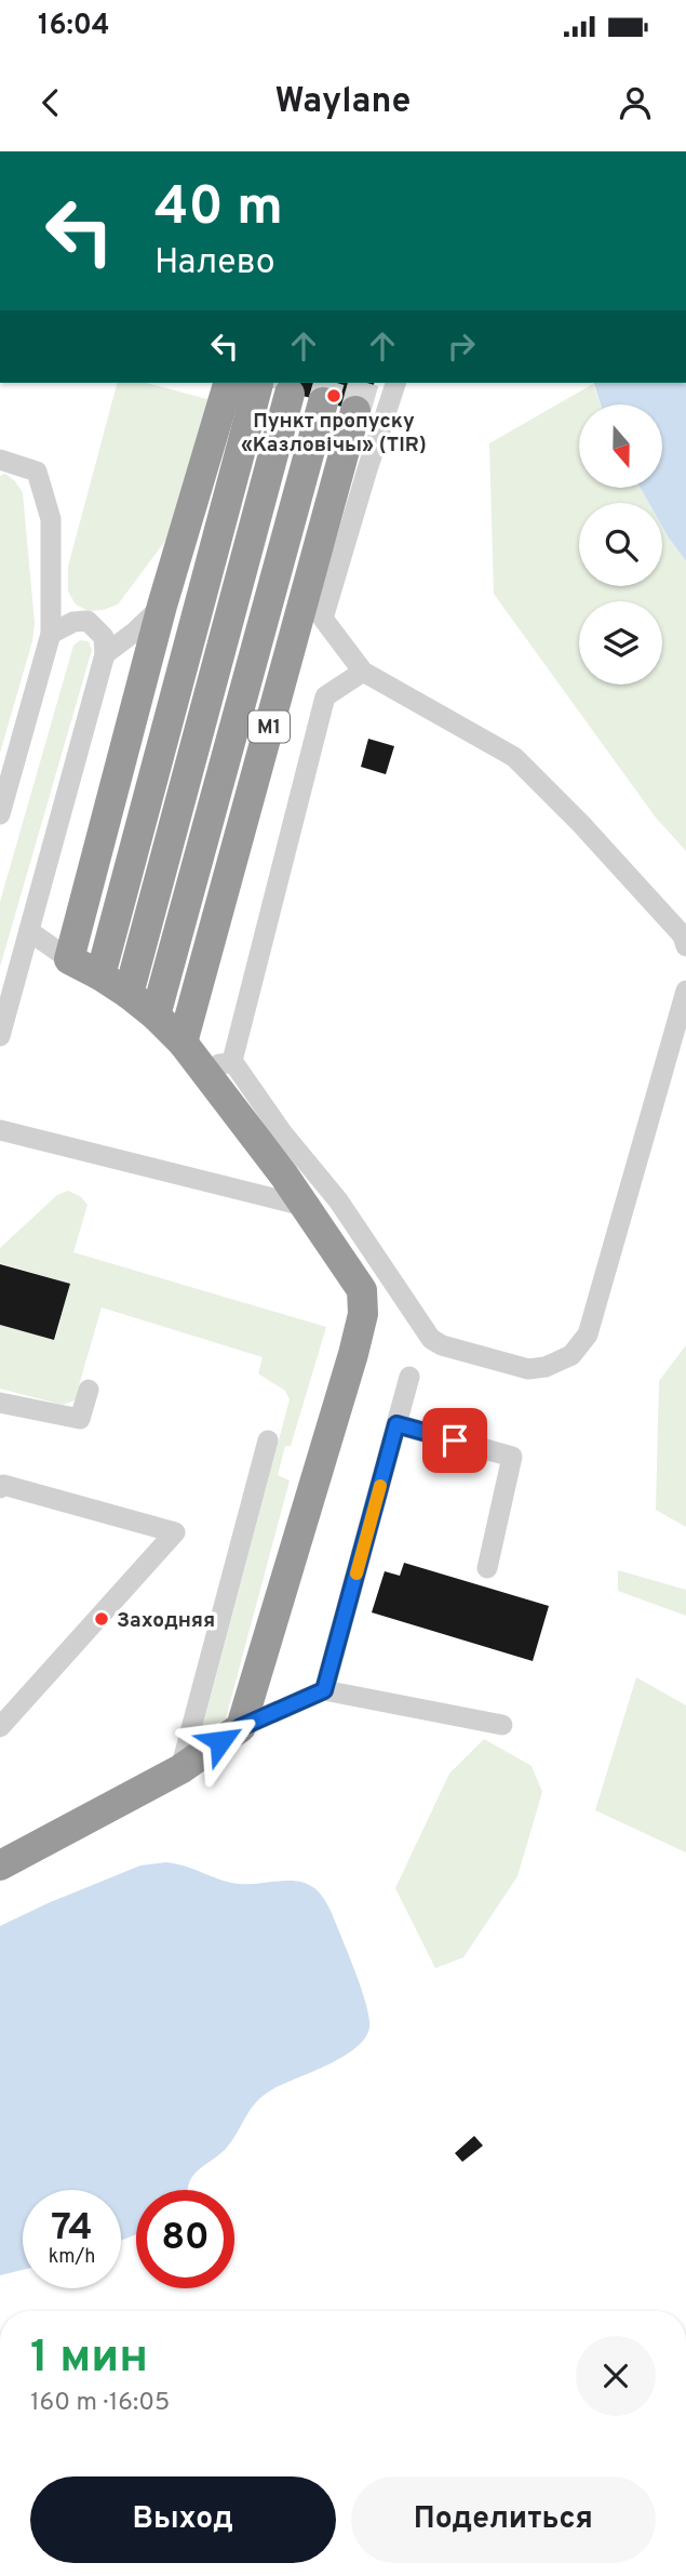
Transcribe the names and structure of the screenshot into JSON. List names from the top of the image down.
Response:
{
  "streets": {
    "highway": ["М1"]
  },
  "places": ["Пункт пропуску «Казловічы» (TIR)", "Заходняя"],
  "north": "bottom",
  "page": {
    "status": "16:04",
    "header": "Waylane",
    "turn": ["40 m", "Налево"],
    "speed": "74 km/h",
    "limit": "80",
    "heading": ["1 мин", "160 m · 16:05"],
    "buttons": ["Выход", "Поделиться"]
  }
}
